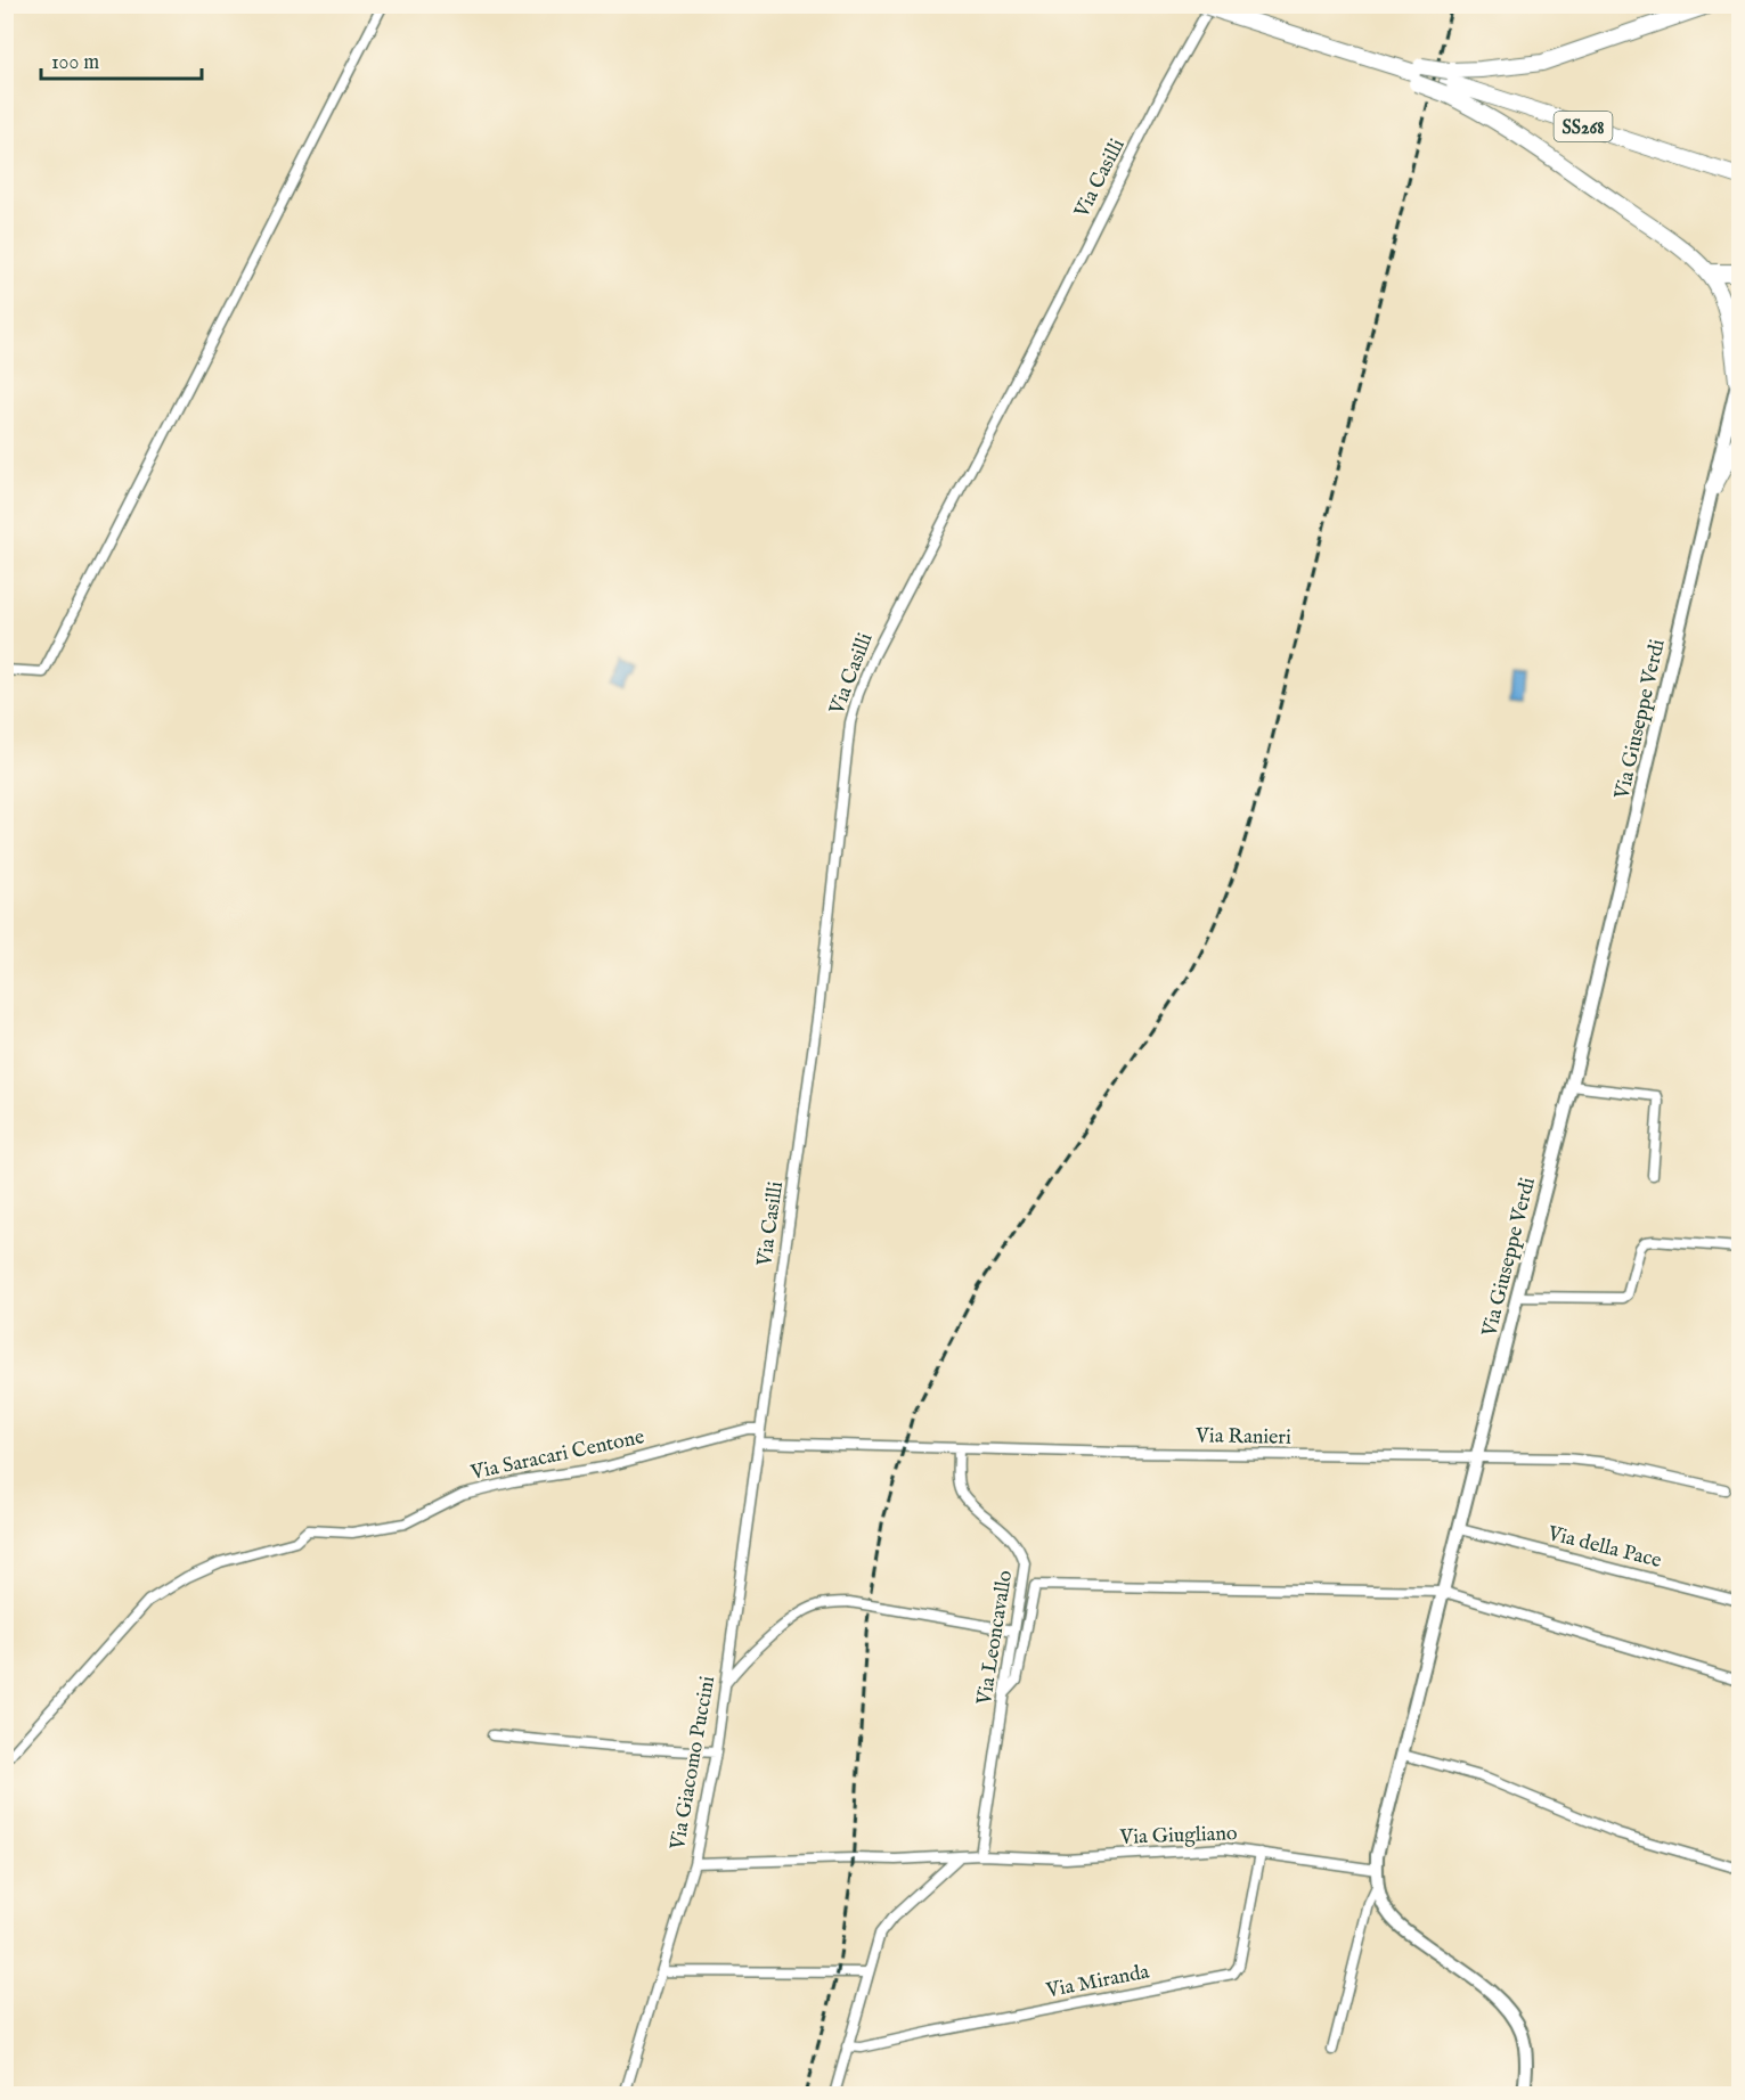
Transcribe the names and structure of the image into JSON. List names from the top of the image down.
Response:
{
  "streets": {
    "highway": ["SS268"],
    "street": [
      "Via Casilli",
      "Via Giuseppe Verdi",
      "Via Ranieri",
      "Via Saracari Centone",
      "Via della Pace",
      "Via Leoncavallo",
      "Via Giacomo Puccini",
      "Via Giugliano",
      "Via Miranda"
    ]
  },
  "crossings": [
    ["Via Casilli", "Via Saracari Centone"],
    ["Via Casilli", "Via Giacomo Puccini"],
    ["Via Giuseppe Verdi", "Via Ranieri"],
    ["Via Giuseppe Verdi", "Via della Pace"],
    ["Via Giuseppe Verdi", "Via Giugliano"],
    ["Via Ranieri", "Via Leoncavallo"],
    ["Via Ranieri", "Via Giacomo Puccini"],
    ["Via Saracari Centone", "Via Giacomo Puccini"],
    ["Via Leoncavallo", "Via Giugliano"],
    ["Via Giacomo Puccini", "Via Giugliano"],
    ["Via Giugliano", "Via Miranda"]
  ],
  "scale_bar": "100 m"
}
